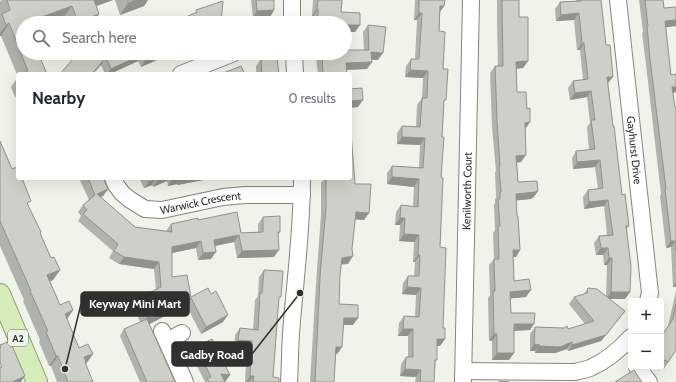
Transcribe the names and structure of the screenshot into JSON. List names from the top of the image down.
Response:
{
  "streets": {
    "main road": ["A2"],
    "street": ["Gayhurst Drive", "Kenilworth Court", "Warwick Crescent"]
  },
  "places": ["Gadby Road", "Keyway Mini Mart"],
  "page": {
    "search": "Search here",
    "heading": ["Nearby", "0 results"],
    "map_buttons": ["+", "−"]
  }
}
